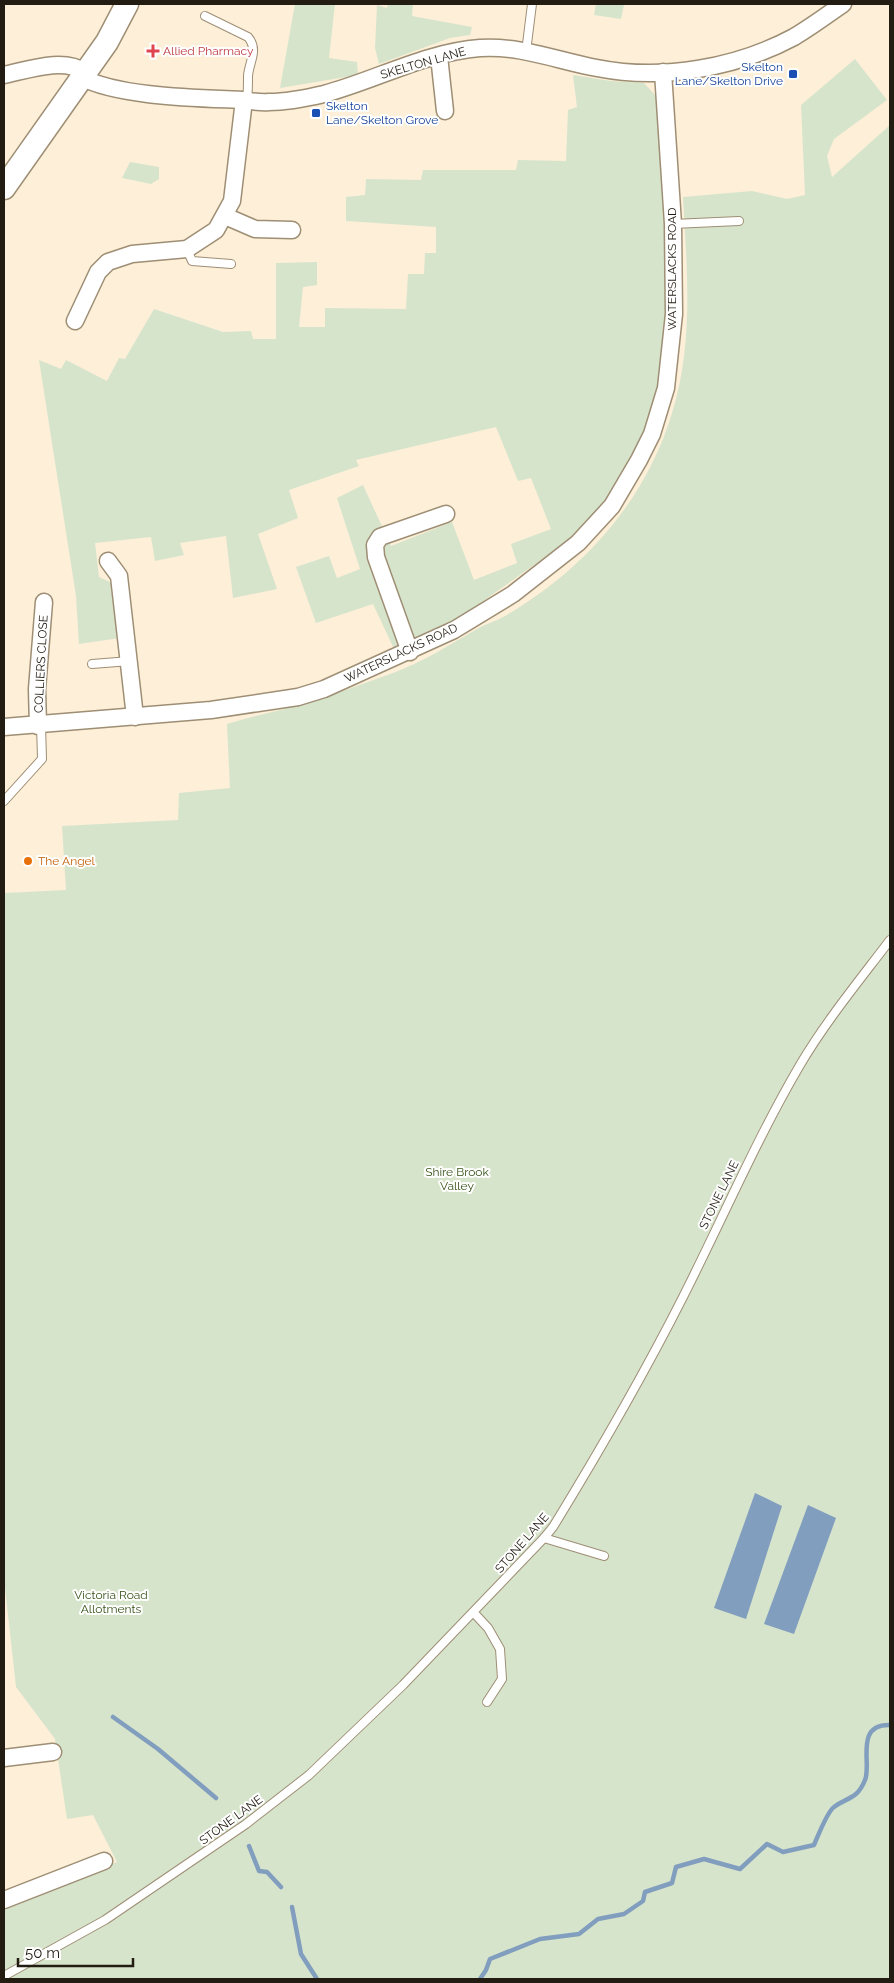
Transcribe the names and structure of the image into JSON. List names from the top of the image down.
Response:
{
  "streets": {
    "street": ["SKELTON LANE", "WATERSLACKS ROAD", "COLLIERS CLOSE"],
    "lane": ["STONE LANE"]
  },
  "crossings": [
    ["SKELTON LANE", "WATERSLACKS ROAD"],
    ["WATERSLACKS ROAD", "COLLIERS CLOSE"]
  ],
  "parks": ["Shire Brook Valley", "Victoria Road Allotments"],
  "places": {
    "health": ["Allied Pharmacy"],
    "transit": ["Skelton Lane/Skelton Drive", "Skelton Lane/Skelton Grove"],
    "other": ["The Angel"]
  },
  "scale_bar": "50 m"
}
